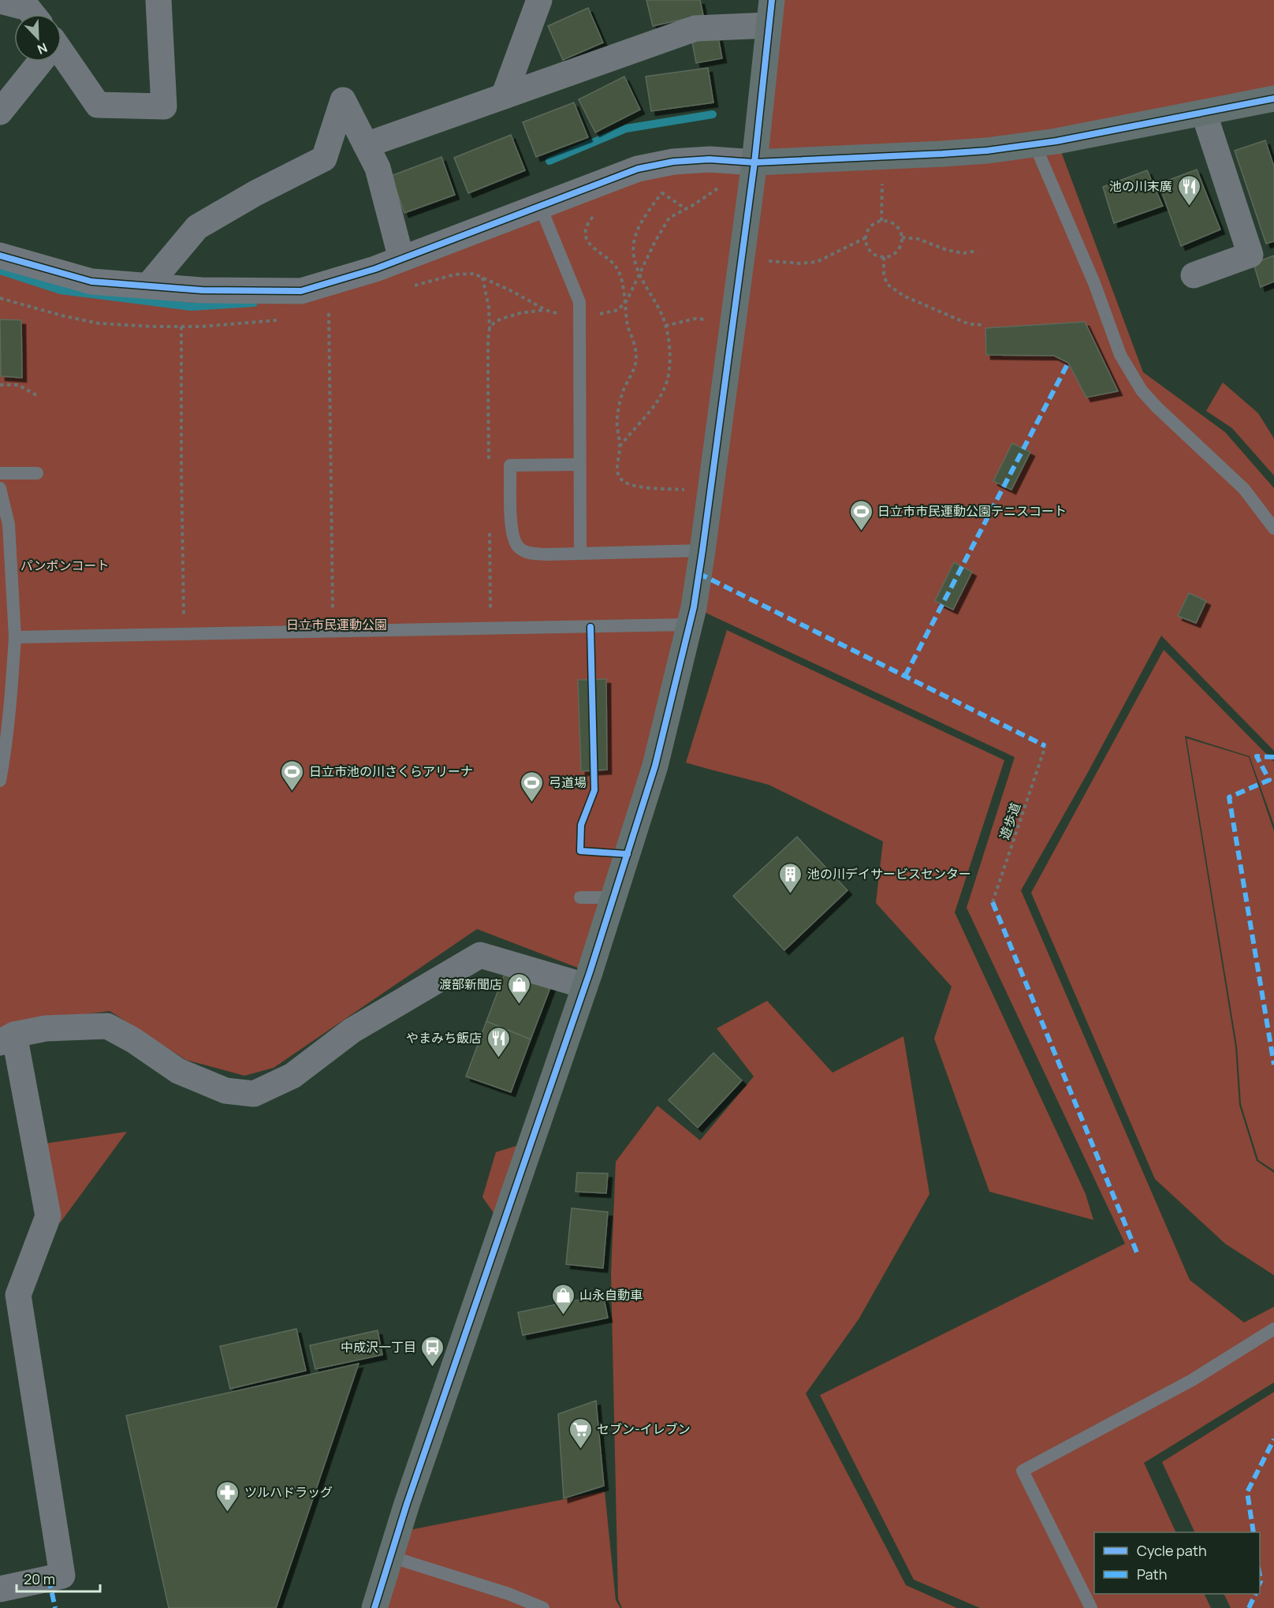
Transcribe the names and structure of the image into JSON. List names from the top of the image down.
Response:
{
  "streets": {
    "path": ["遊歩道"]
  },
  "parks": ["パンポンコート", "日立市民運動公園"],
  "places": {
    "restaurant": ["池の川末廣", "やまみち飯店"],
    "sports": ["日立市市民運動公園テニスコート", "日立市池の川さくらアリーナ", "弓道場"],
    "building": ["池の川デイサービスセンター"],
    "shop": ["渡部新聞店", "山永自動車"],
    "bus stop": ["中成沢一丁目"],
    "supermarket": ["セブン-イレブン"],
    "pharmacy": ["ツルハドラッグ"]
  },
  "legend": ["Cycle path", "Path"],
  "scale_bar": "20 m",
  "north": "bottom right"
}
